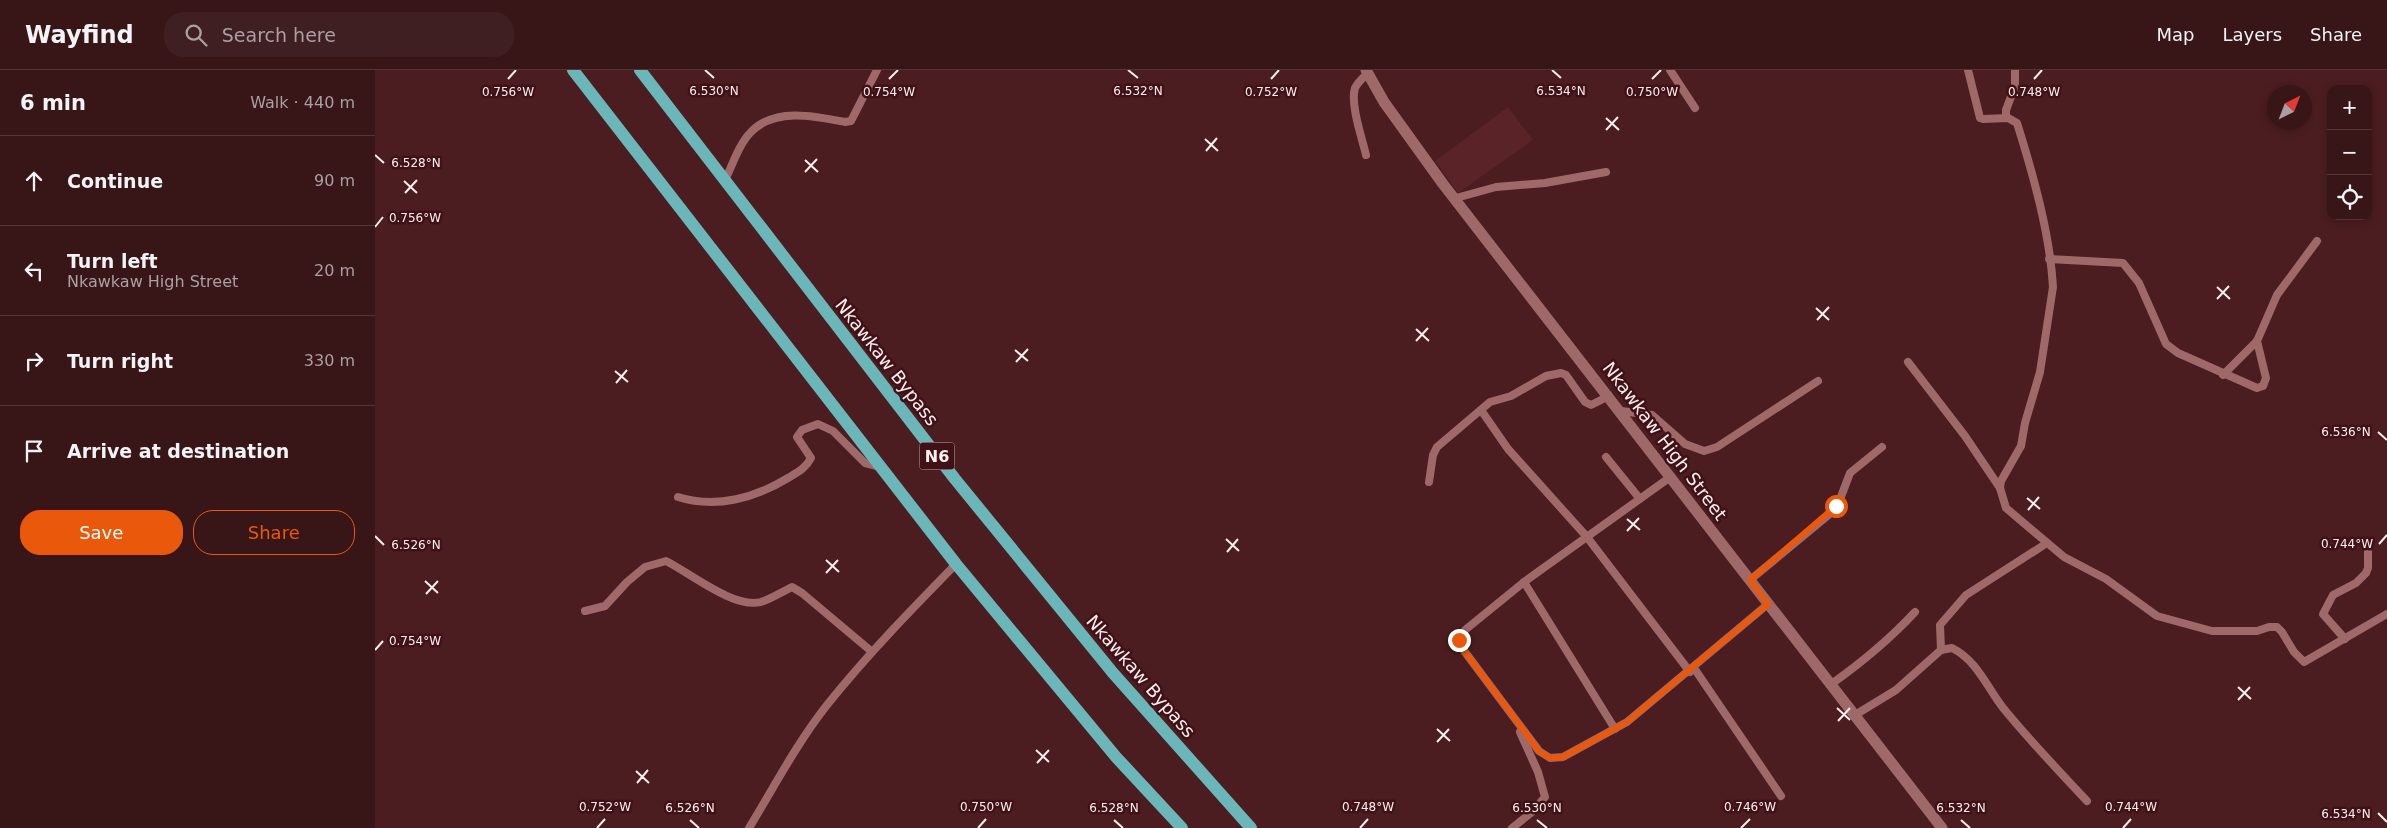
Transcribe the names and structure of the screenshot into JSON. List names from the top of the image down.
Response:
{
  "streets": {
    "highway": ["Nkawkaw Bypass", "N6"],
    "main road": ["Nkawkaw High Street"]
  },
  "north": "top right",
  "page": {
    "header": "Wayfind",
    "search": "Search here",
    "nav": ["Map", "Layers", "Share"],
    "heading": ["6 min", "Walk · 440 m"],
    "map_buttons": ["+", "−"],
    "list": [
      ["Continue", "90 m"],
      ["Turn left", "Nkawkaw High Street", "20 m"],
      ["Turn right", "330 m"],
      "Arrive at destination"
    ],
    "buttons": ["Save", "Share"]
  },
  "coordinates": [
    "6.530°N",
    "6.532°N",
    "6.534°N",
    "0.756°W",
    "0.754°W",
    "0.752°W",
    "0.750°W",
    "0.748°W",
    "6.528°N",
    "6.536°N",
    "0.744°W",
    "6.526°N",
    "0.746°W"
  ]
}
